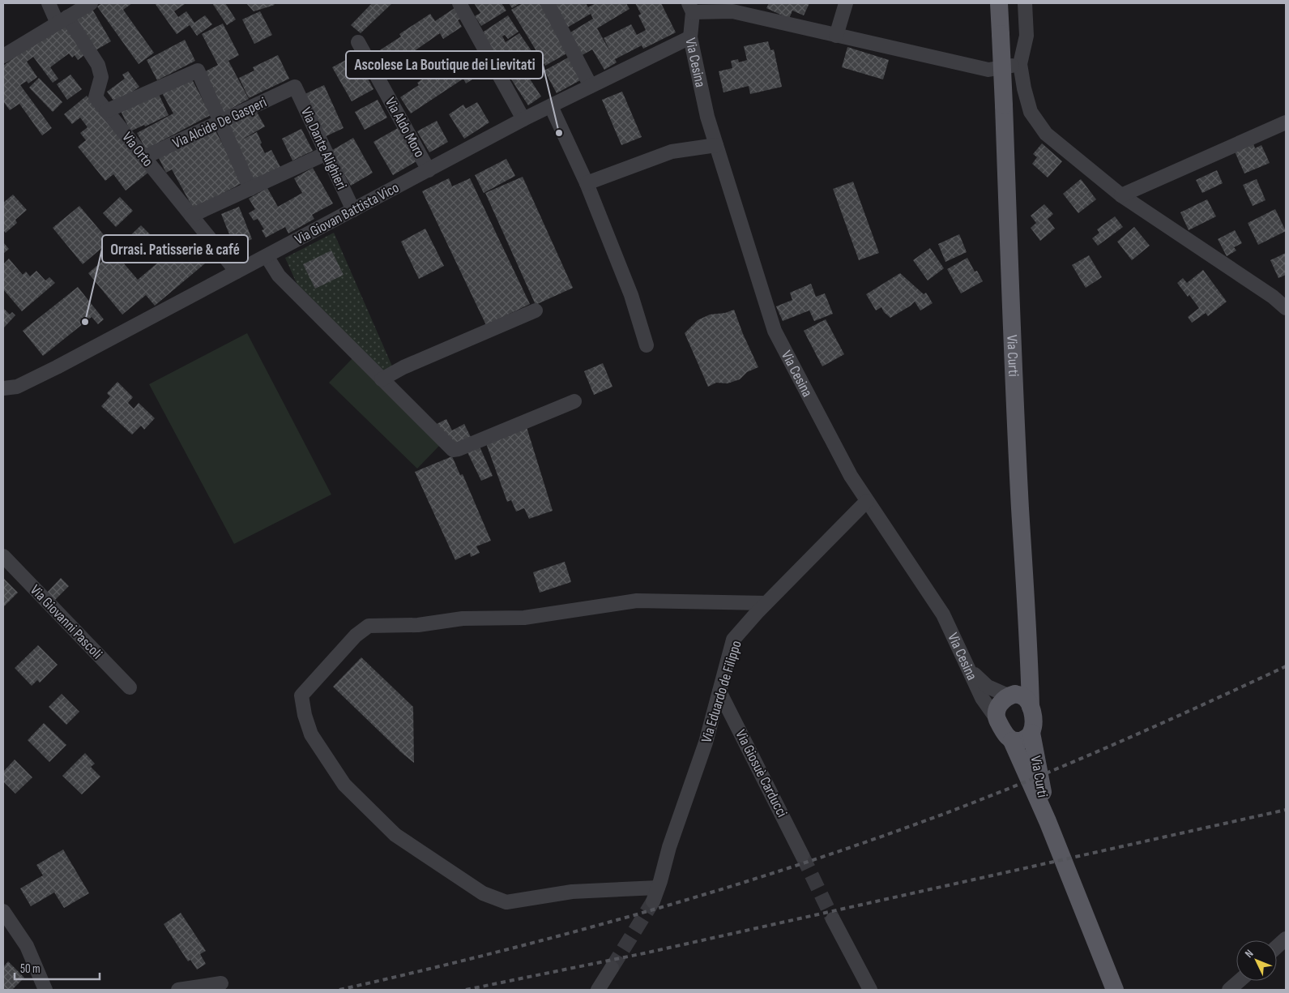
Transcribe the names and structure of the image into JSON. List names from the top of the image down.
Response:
{
  "streets": {
    "main road": ["Via Cesina", "Via Curti"],
    "street": [
      "Via Alcide De Gasperi",
      "Via Aldo Moro",
      "Via Dante Alighieri",
      "Via Orto",
      "Via Giovan Battista Vico",
      "Via Giovanni Pascoli",
      "Via Eduardo de Filippo",
      "Via Giosuè Carducci"
    ]
  },
  "crossings": [
    ["Via Cesina", "Via Giovan Battista Vico"],
    ["Via Cesina", "Via Curti"],
    ["Via Cesina", "Via Eduardo de Filippo"],
    ["Via Alcide De Gasperi", "Via Dante Alighieri"],
    ["Via Alcide De Gasperi", "Via Orto"],
    ["Via Aldo Moro", "Via Giovan Battista Vico"],
    ["Via Dante Alighieri", "Via Giovan Battista Vico"],
    ["Via Orto", "Via Giovan Battista Vico"],
    ["Via Eduardo de Filippo", "Via Giosuè Carducci"]
  ],
  "places": ["Ascolese La Boutique dei Lievitati", "Orrasi. Patisserie & café"],
  "scale_bar": "50 m",
  "north": "top left"
}
